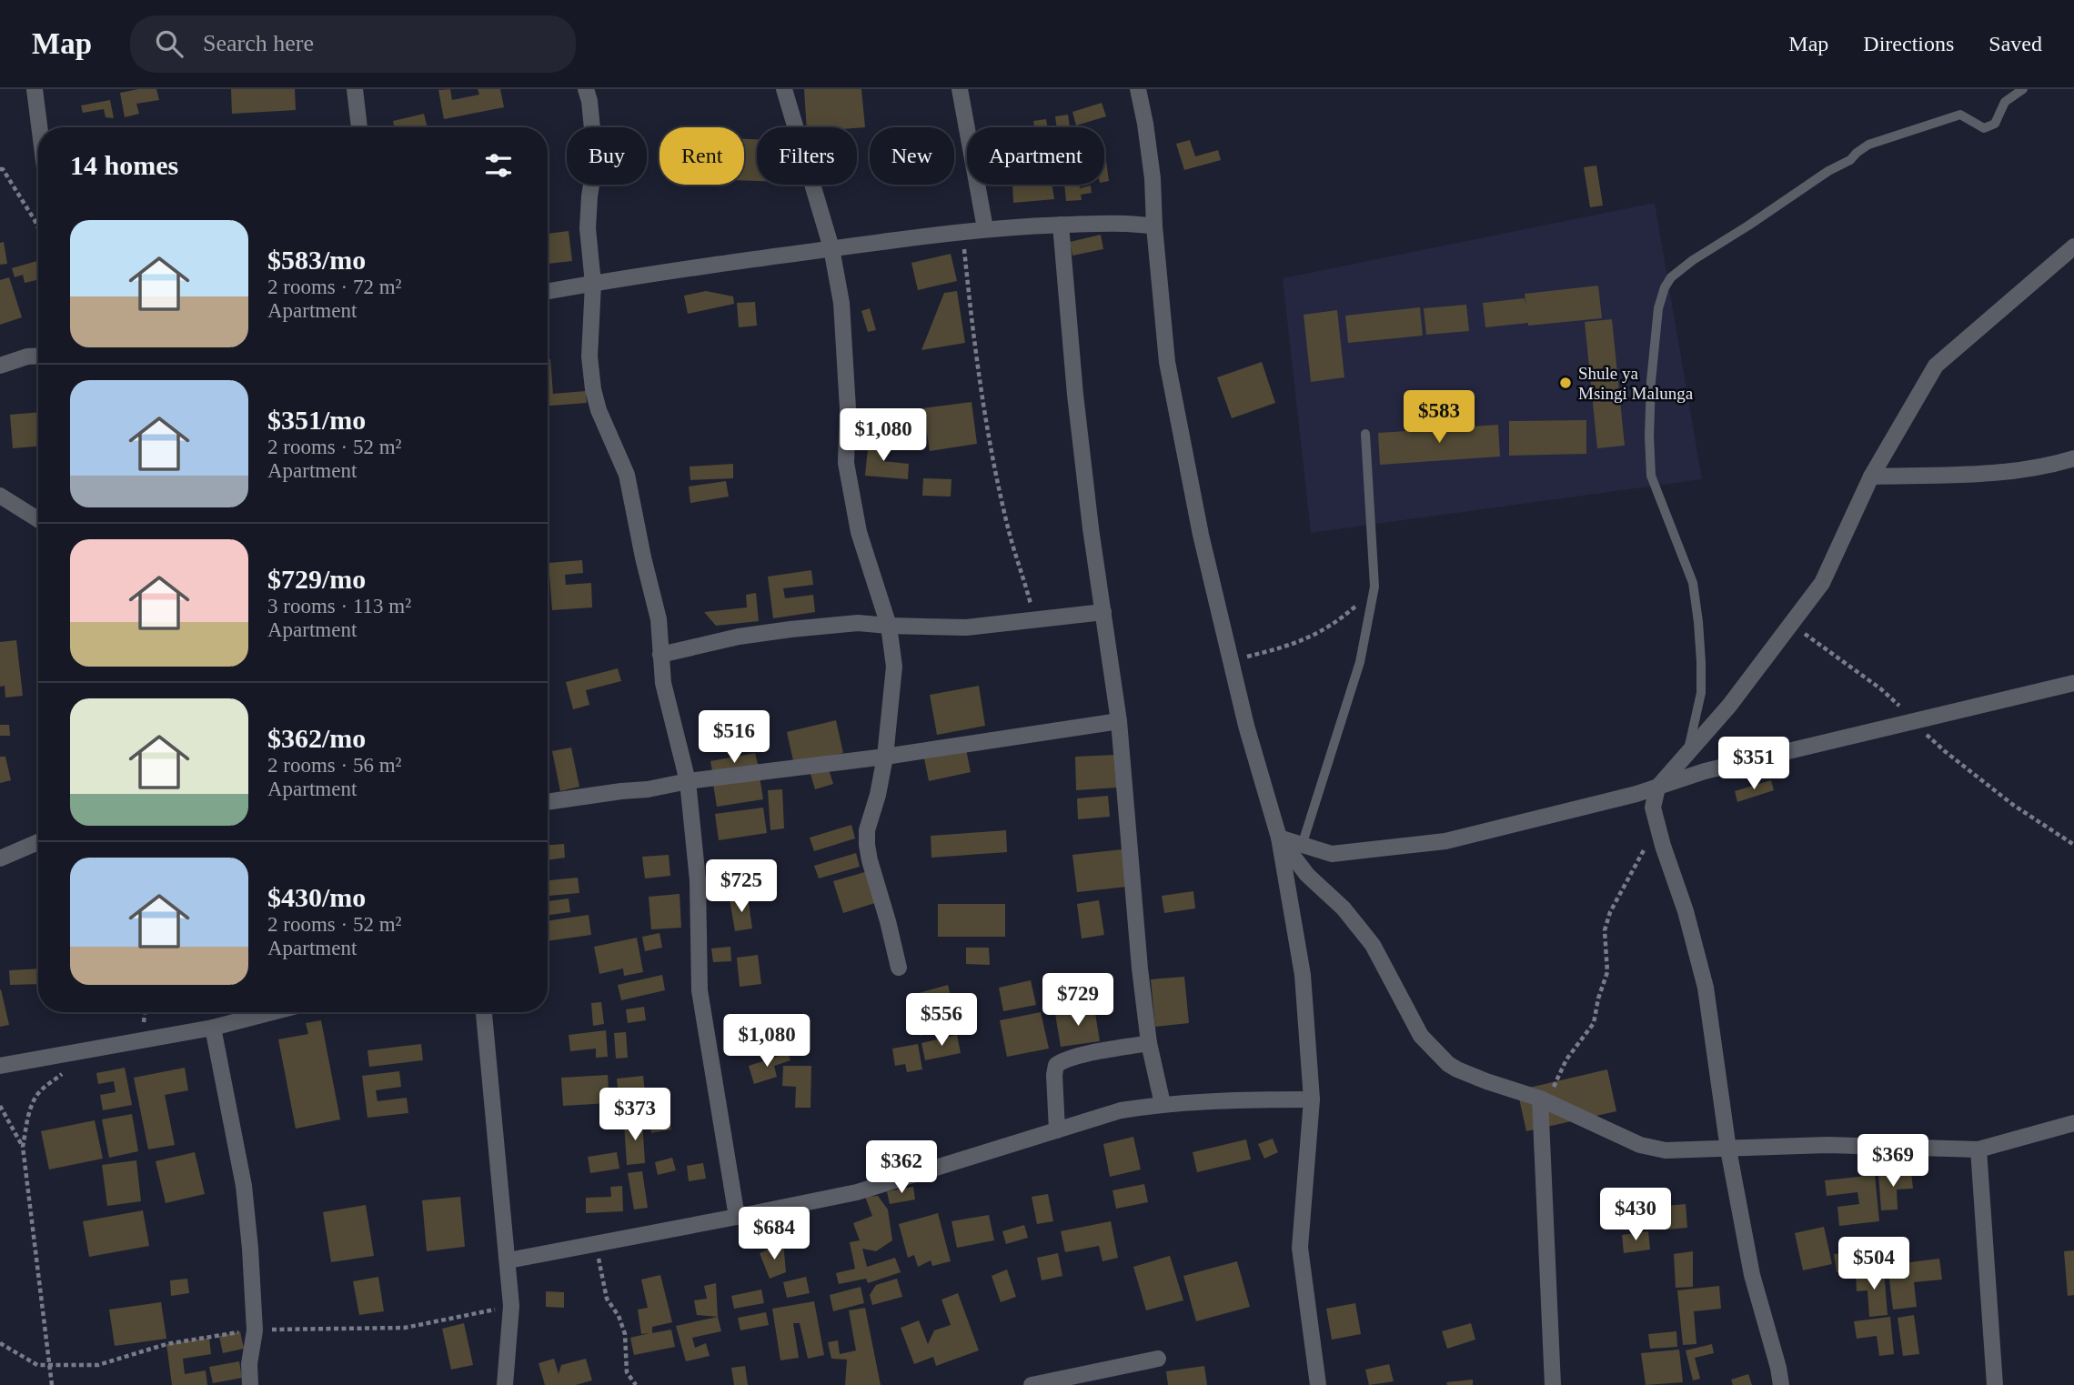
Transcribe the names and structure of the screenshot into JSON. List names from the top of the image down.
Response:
{
  "places": ["Shule ya Msingi Malunga"],
  "page": {
    "header": "Map",
    "search": "Search here",
    "nav": ["Map", "Directions", "Saved"],
    "chip": [
      "Buy",
      "Rent",
      "Filters",
      "New",
      "Apartment"
    ],
    "heading": "14 homes",
    "list": [
      {
        "name": "$583/mo",
        "note": "2 rooms · 72 m² · Apartment"
      },
      {
        "name": "$351/mo",
        "note": "2 rooms · 52 m² · Apartment"
      },
      {
        "name": "$729/mo",
        "note": "3 rooms · 113 m² · Apartment"
      },
      {
        "name": "$362/mo",
        "note": "2 rooms · 56 m² · Apartment"
      },
      {
        "name": "$430/mo",
        "note": "2 rooms · 52 m² · Apartment"
      }
    ],
    "price": [
      "$583",
      "$1,080",
      "$516",
      "$351",
      "$725",
      "$729",
      "$556",
      "$1,080",
      "$373",
      "$369",
      "$362",
      "$430",
      "$684",
      "$504"
    ]
  }
}
